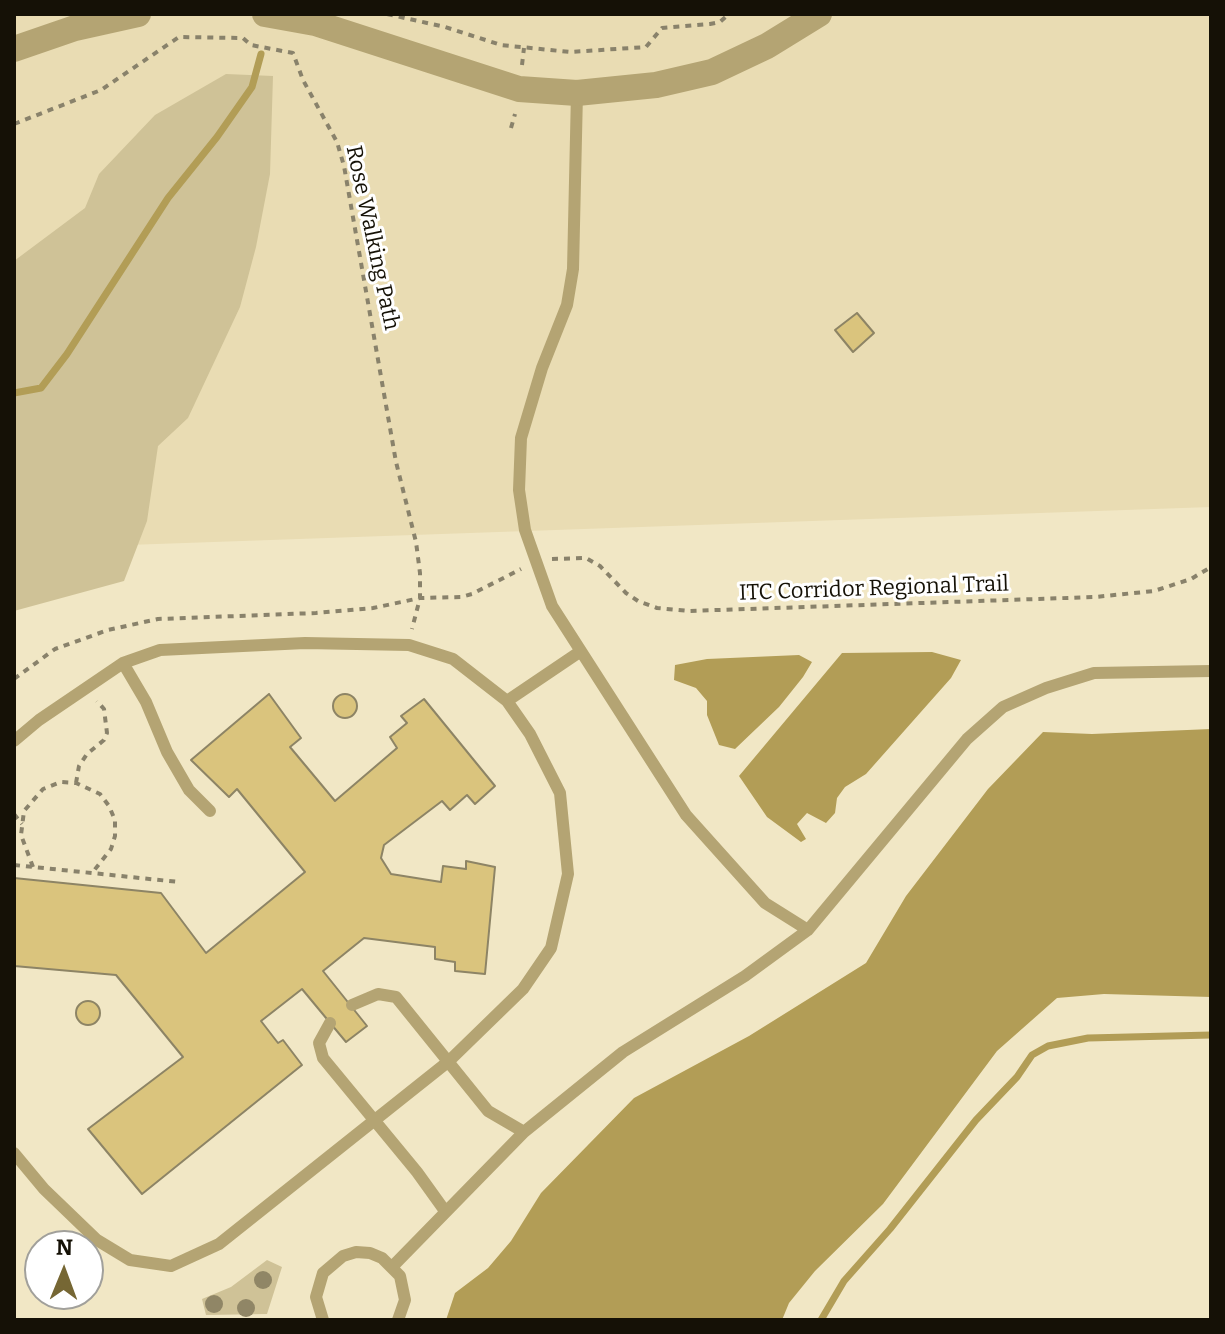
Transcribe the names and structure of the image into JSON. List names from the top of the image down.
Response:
{
  "streets": {
    "path": ["Rose Walking Path", "ITC Corridor Regional Trail"]
  },
  "north": "top"
}
